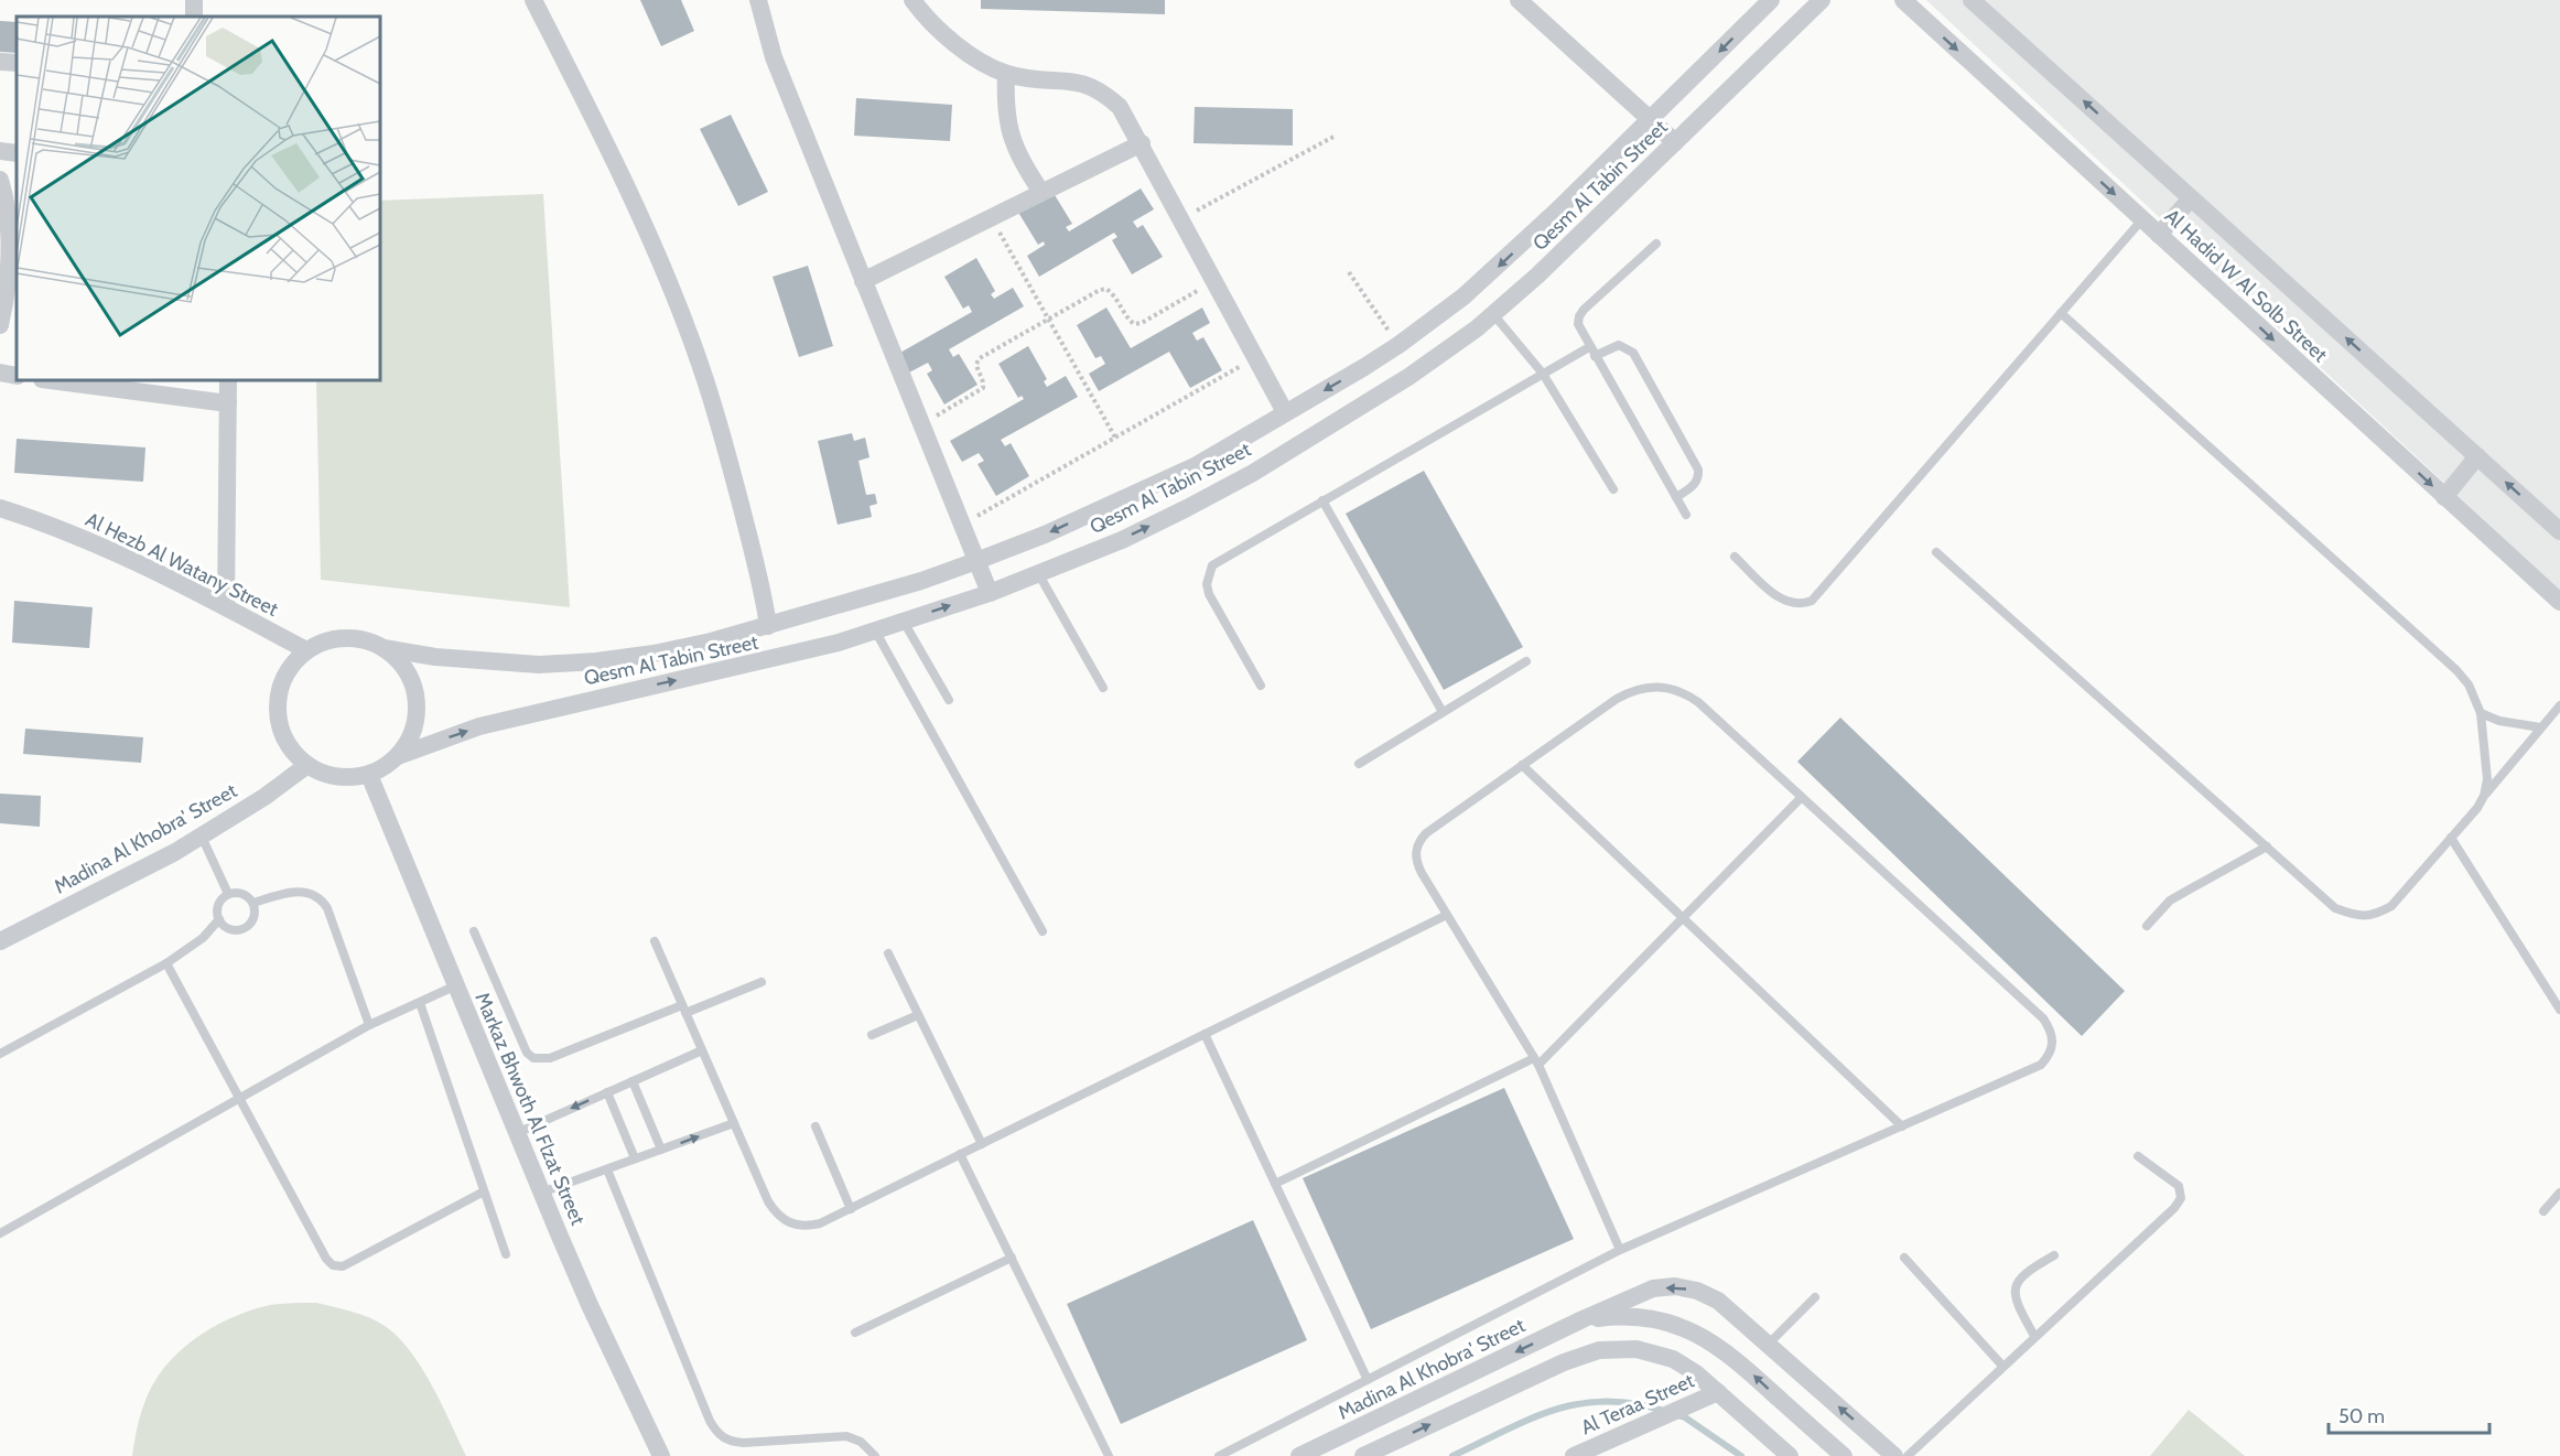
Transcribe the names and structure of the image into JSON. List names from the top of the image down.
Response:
{
  "streets": {
    "street": [
      "Qesm Al Tabin Street",
      "Al Hadid W Al Solb Street",
      "Al Hezb Al Watany Street",
      "Madina Al Khobra' Street",
      "Markaz Bhwoth Al Flzat Street",
      "Al Teraa Street"
    ]
  },
  "crossings": [
    ["Qesm Al Tabin Street", "Al Hezb Al Watany Street"],
    ["Qesm Al Tabin Street", "Madina Al Khobra' Street"],
    ["Qesm Al Tabin Street", "Markaz Bhwoth Al Flzat Street"],
    ["Al Hezb Al Watany Street", "Madina Al Khobra' Street"],
    ["Al Hezb Al Watany Street", "Markaz Bhwoth Al Flzat Street"],
    ["Madina Al Khobra' Street", "Markaz Bhwoth Al Flzat Street"]
  ],
  "scale_bar": "50 m"
}
